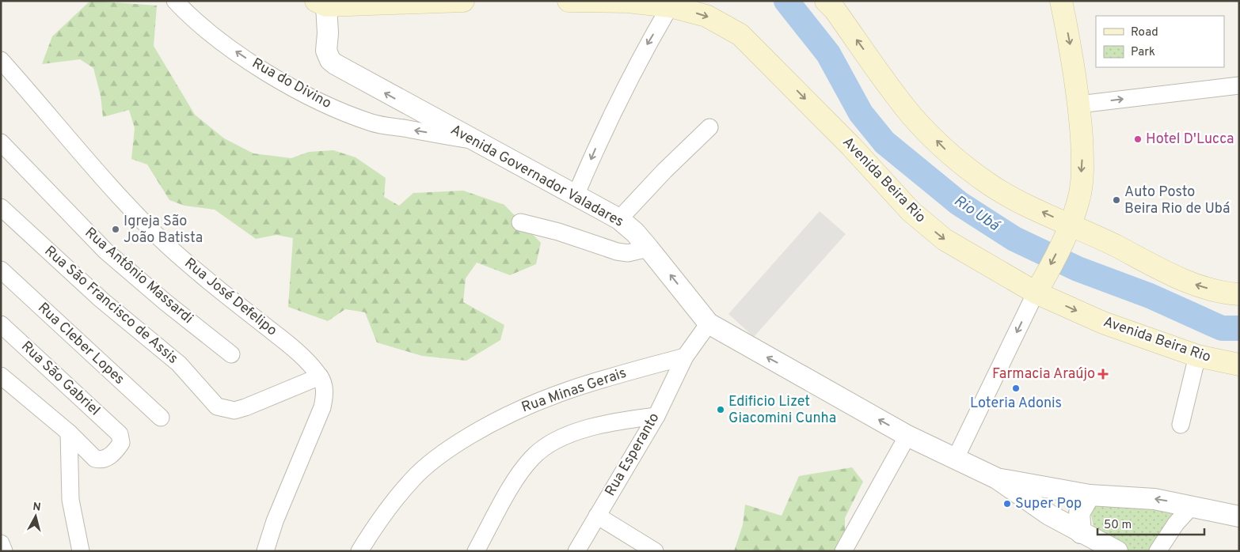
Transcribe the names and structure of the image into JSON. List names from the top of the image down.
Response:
{
  "streets": {
    "main road": ["Avenida Beira Rio"],
    "street": [
      "Rua do Divino",
      "Avenida Governador Valadares",
      "Rua Antônio Massardi",
      "Rua José Defelipo",
      "Rua São Francisco de Assis",
      "Rua Cleber Lopes",
      "Rua São Gabriel",
      "Rua Minas Gerais",
      "Rua Esperanto"
    ]
  },
  "crossings": [
    ["Rua do Divino", "Avenida Governador Valadares"],
    ["Rua José Defelipo", "Rua São Francisco de Assis"],
    ["Rua Minas Gerais", "Rua Esperanto"]
  ],
  "one_way": ["Rua do Divino", "Avenida Governador Valadares"],
  "water": ["Rio Ubá"],
  "places": {
    "other": [
      "Hotel D'Lucca",
      "Auto Posto Beira Rio de Ubá",
      "Igreja São João Batista",
      "Loteria Adonis",
      "Edificio Lizet Giacomini Cunha",
      "Super Pop"
    ],
    "health": ["Farmacia Araújo"]
  },
  "legend": ["Road", "Park"],
  "scale_bar": "50 m",
  "north": "top"
}
